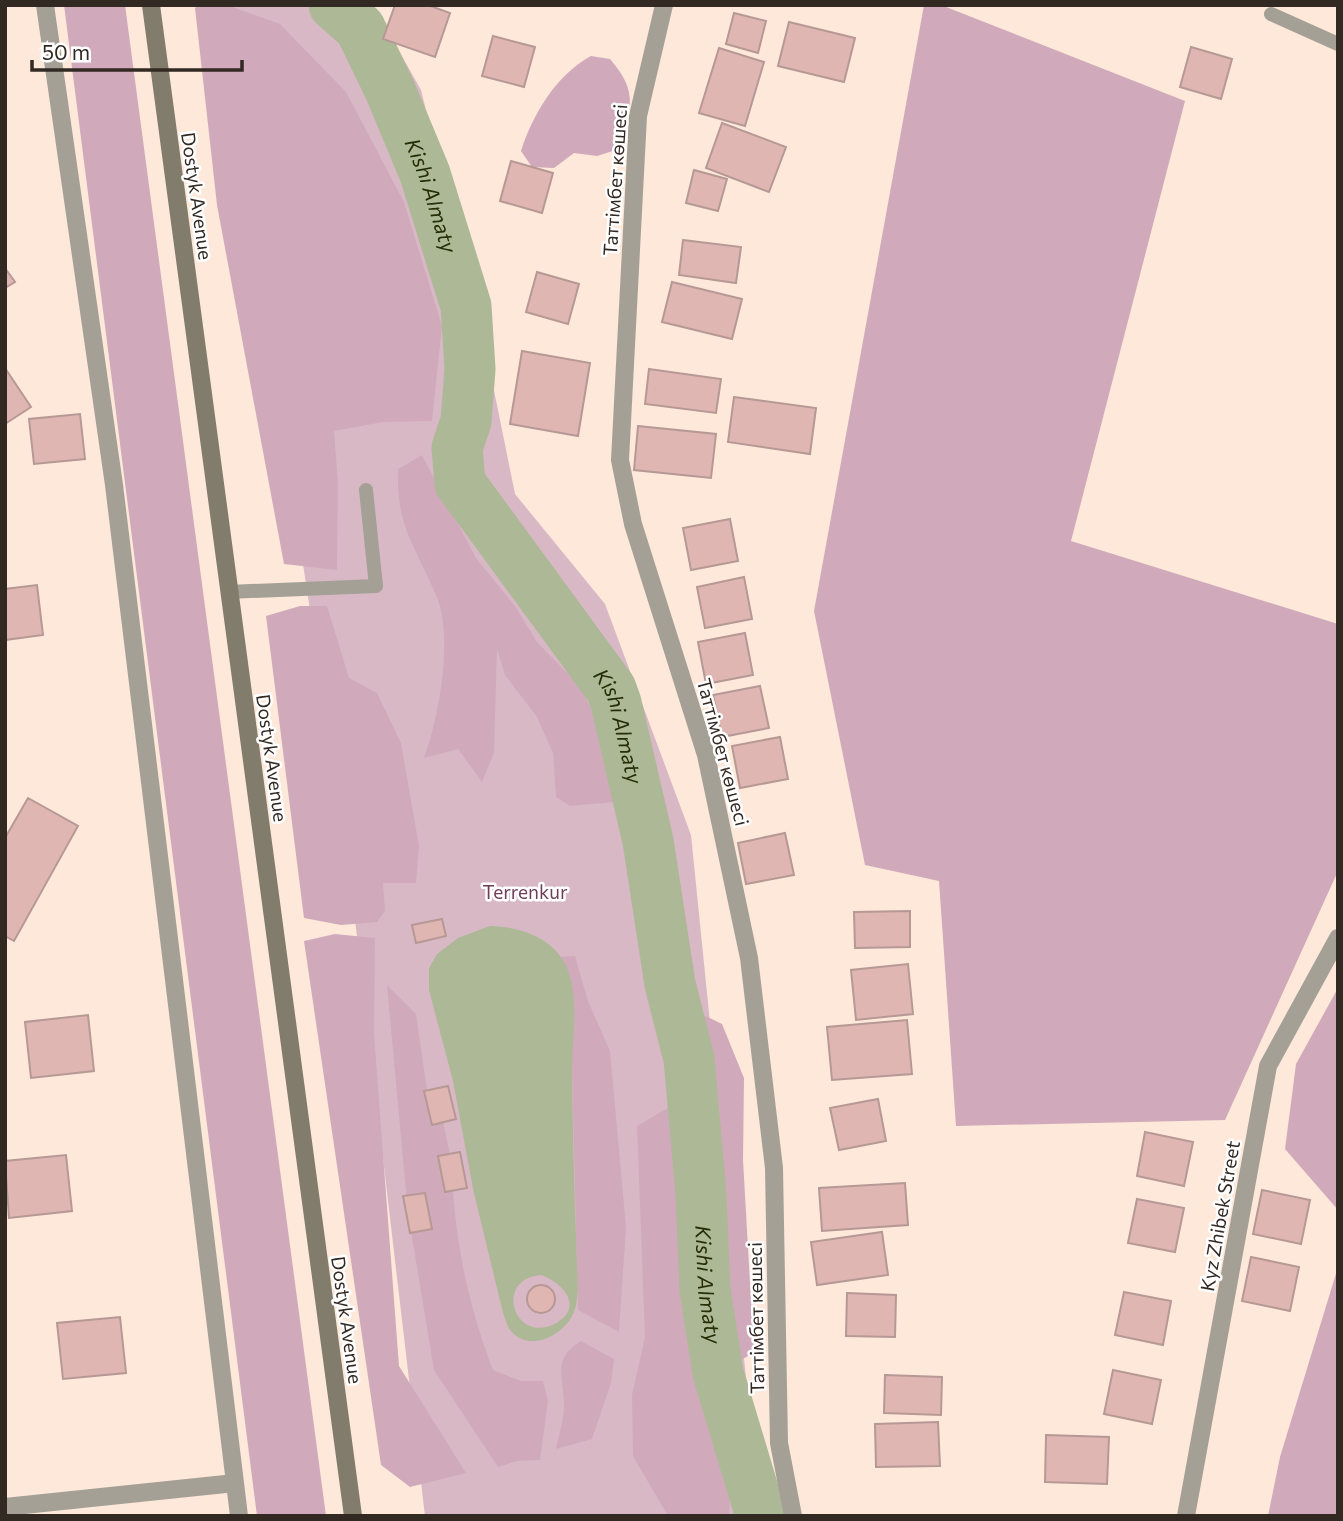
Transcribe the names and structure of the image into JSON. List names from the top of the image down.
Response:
{
  "streets": {
    "main road": ["Dostyk Avenue"],
    "street": ["Таттімбет көшесі", "Kyz Zhibek Street"]
  },
  "water": ["Kіshі Almaty"],
  "parks": ["Terrenkur"],
  "scale_bar": "50 m"
}
